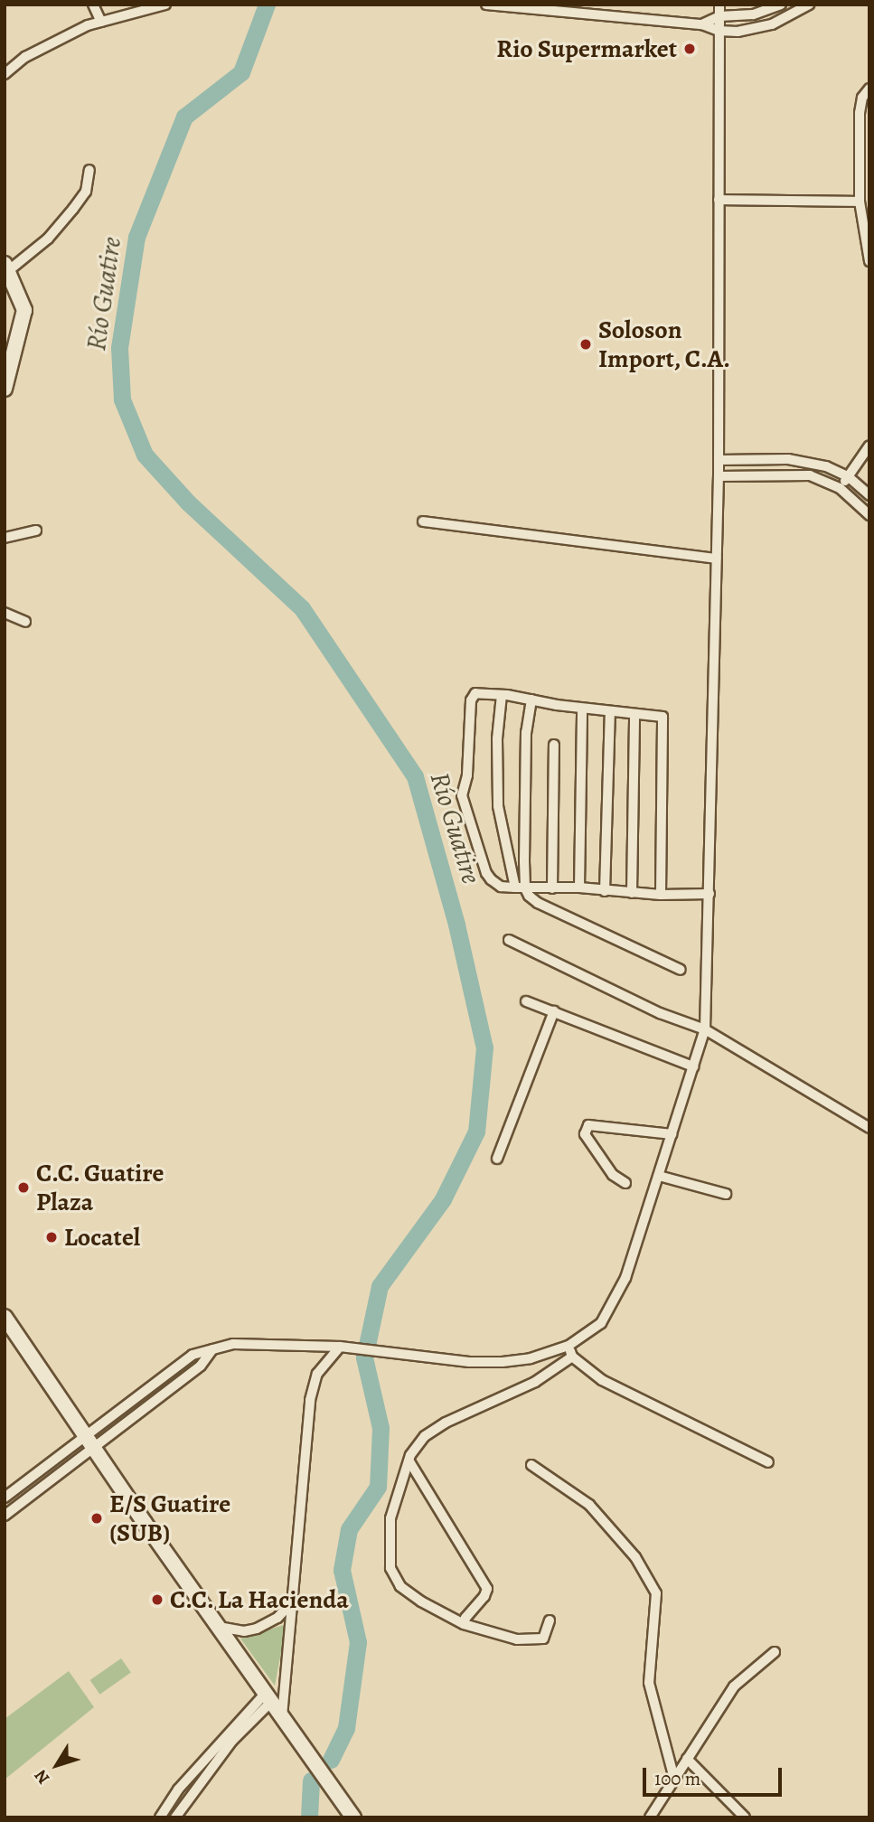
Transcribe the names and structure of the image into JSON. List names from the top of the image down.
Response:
{
  "water": ["Río Guatire"],
  "places": [
    "Rio Supermarket",
    "Soloson Import, C.A.",
    "C.C. Guatire Plaza",
    "Locatel",
    "E/S Guatire (SUB)",
    "C.C. La Hacienda"
  ],
  "scale_bar": "100 m",
  "north": "bottom left"
}
